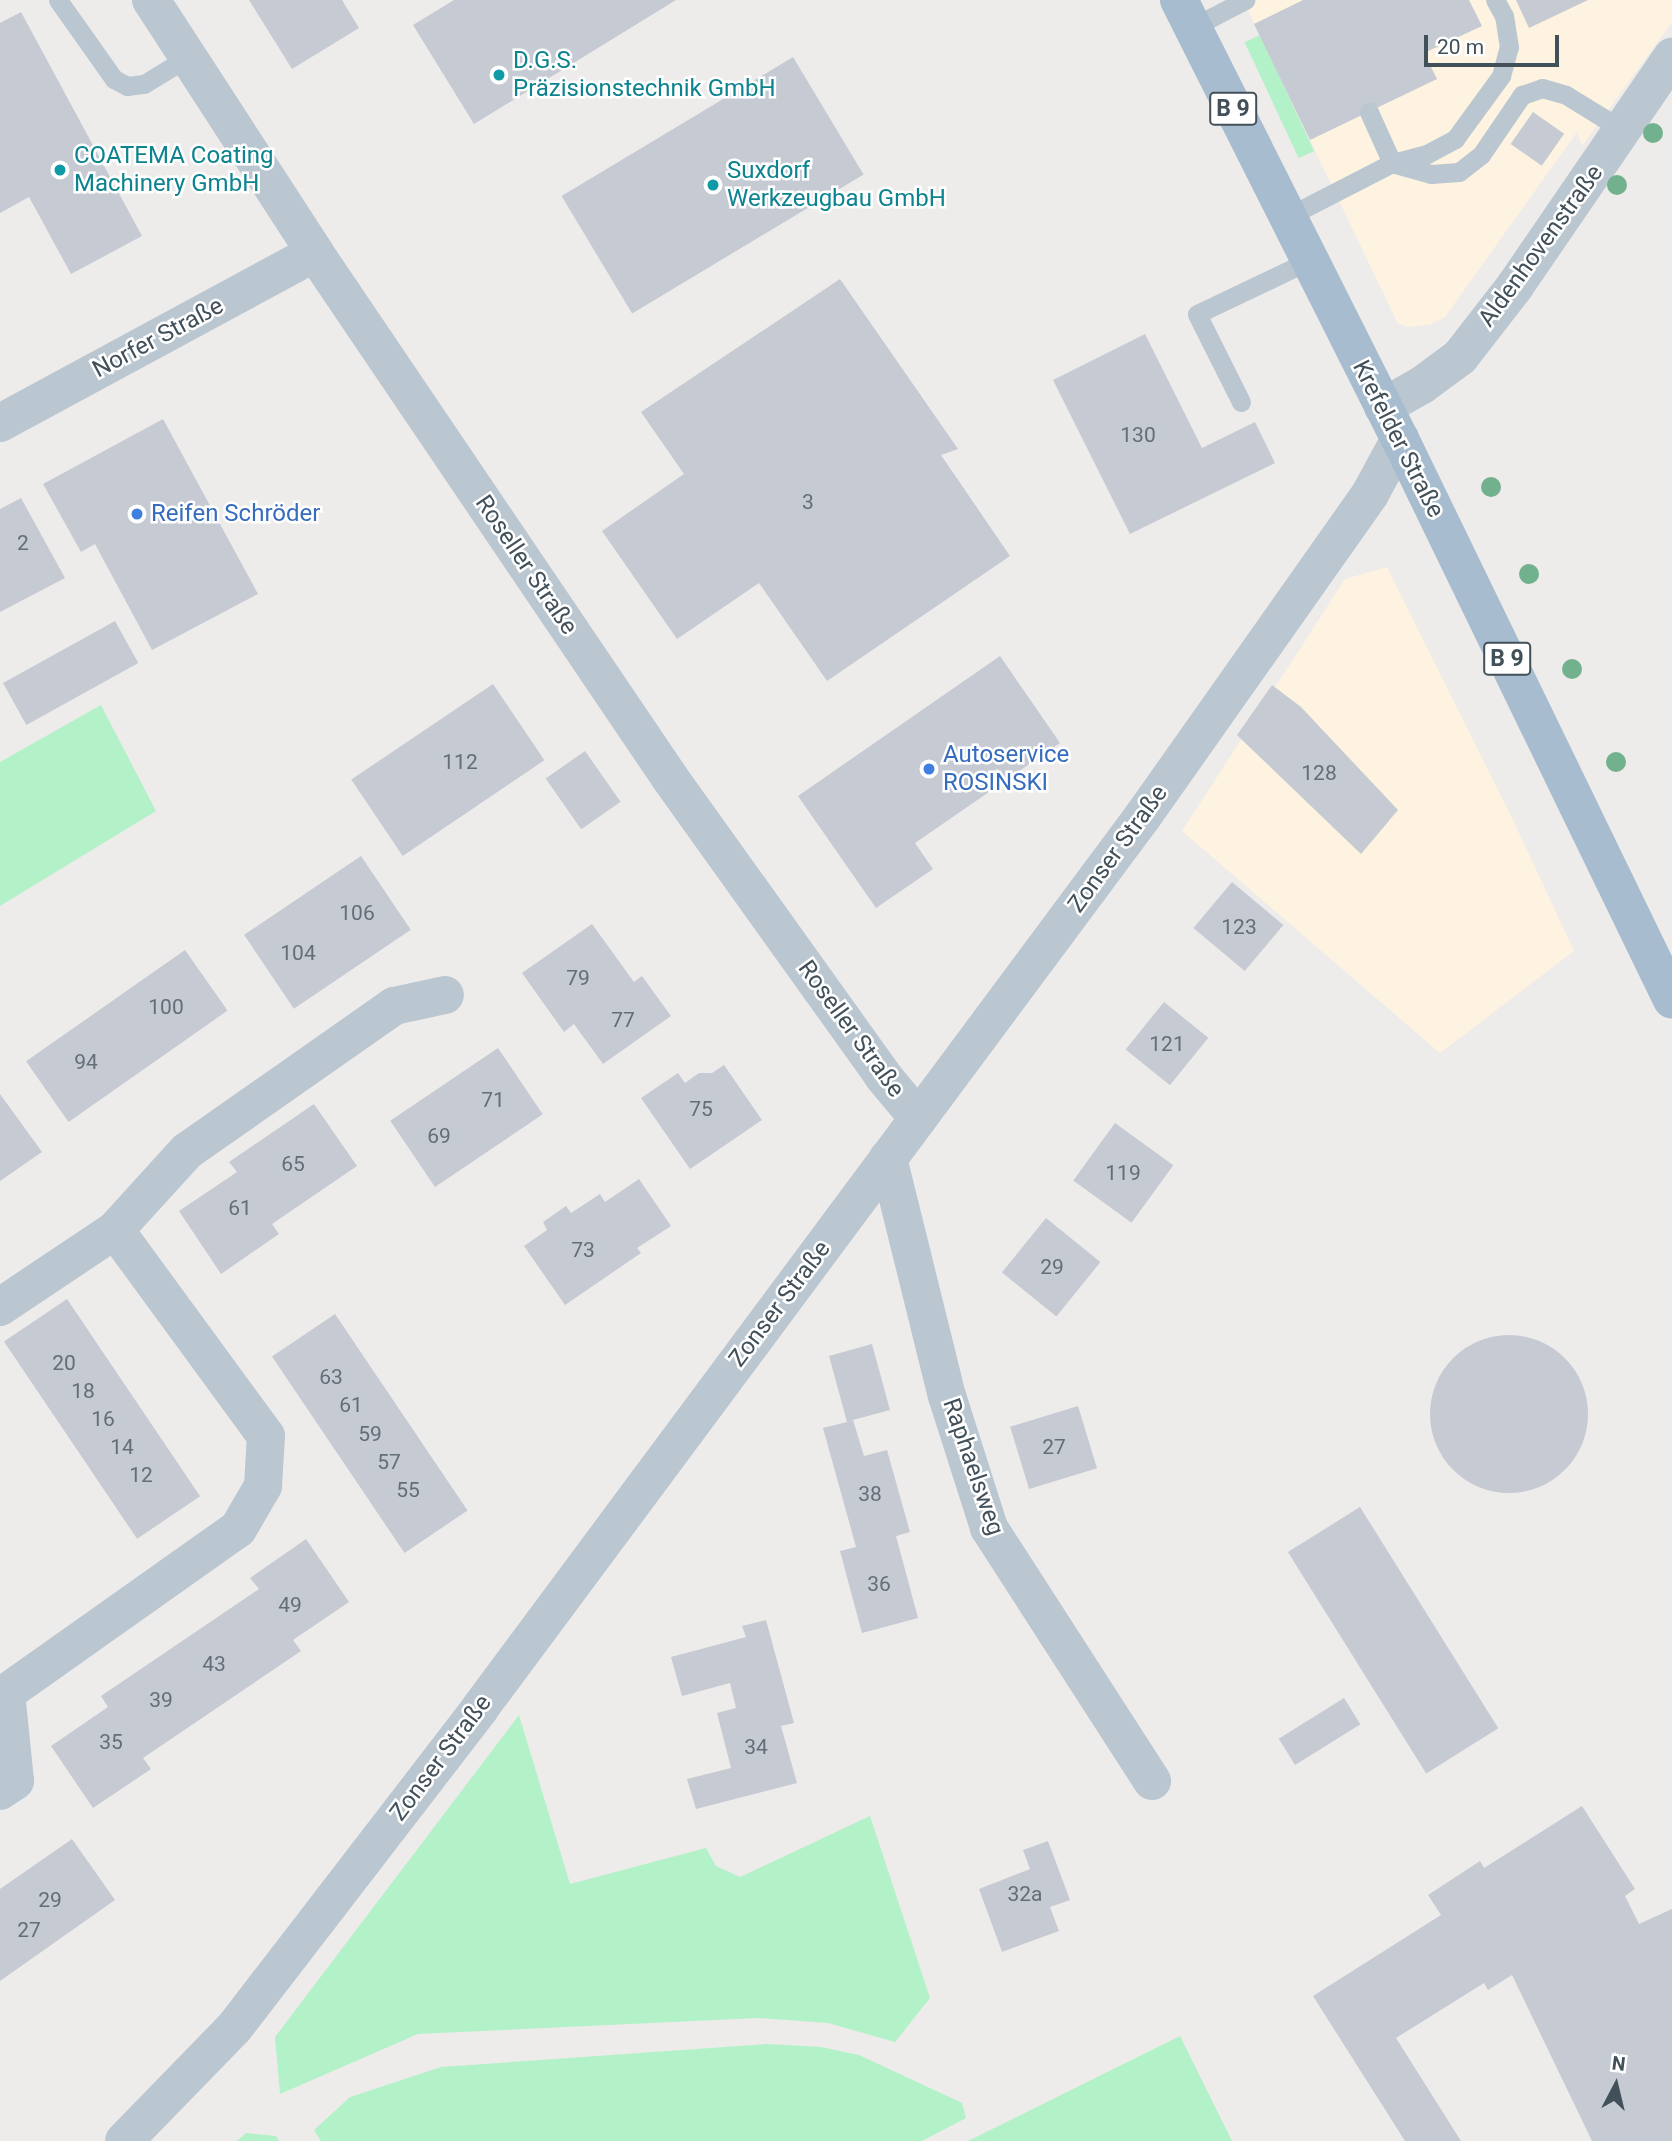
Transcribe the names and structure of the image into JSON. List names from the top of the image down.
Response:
{
  "streets": {
    "main road": ["B 9", "Krefelder Straße"],
    "street": [
      "Aldenhovenstraße",
      "Norfer Straße",
      "Roseller Straße",
      "Zonser Straße",
      "Raphaelsweg"
    ]
  },
  "crossings": [
    ["Aldenhovenstraße", "Krefelder Straße"],
    ["Aldenhovenstraße", "Zonser Straße"],
    ["Norfer Straße", "Roseller Straße"],
    ["Krefelder Straße", "Zonser Straße"],
    ["Roseller Straße", "Zonser Straße"],
    ["Zonser Straße", "Raphaelsweg"]
  ],
  "places": [
    "D.G.S. Präzisionstechnik GmbH",
    "COATEMA Coating Machinery GmbH",
    "Suxdorf Werkzeugbau GmbH",
    "Reifen Schröder",
    "Autoservice ROSINSKI"
  ],
  "house_numbers": [
    "130",
    "3",
    "2",
    "112",
    "128",
    "106",
    "123",
    "104",
    "79",
    "100",
    "77",
    "121",
    "94",
    "71",
    "75",
    "69",
    "65",
    "119",
    "61",
    "73",
    "29",
    "20",
    "63",
    "18",
    "61",
    "16",
    "59",
    "14",
    "27",
    "57",
    "12",
    "55",
    "38",
    "36",
    "49",
    "43",
    "39",
    "35",
    "34",
    "32a",
    "29",
    "27"
  ],
  "scale_bar": "20 m",
  "north": "top"
}
